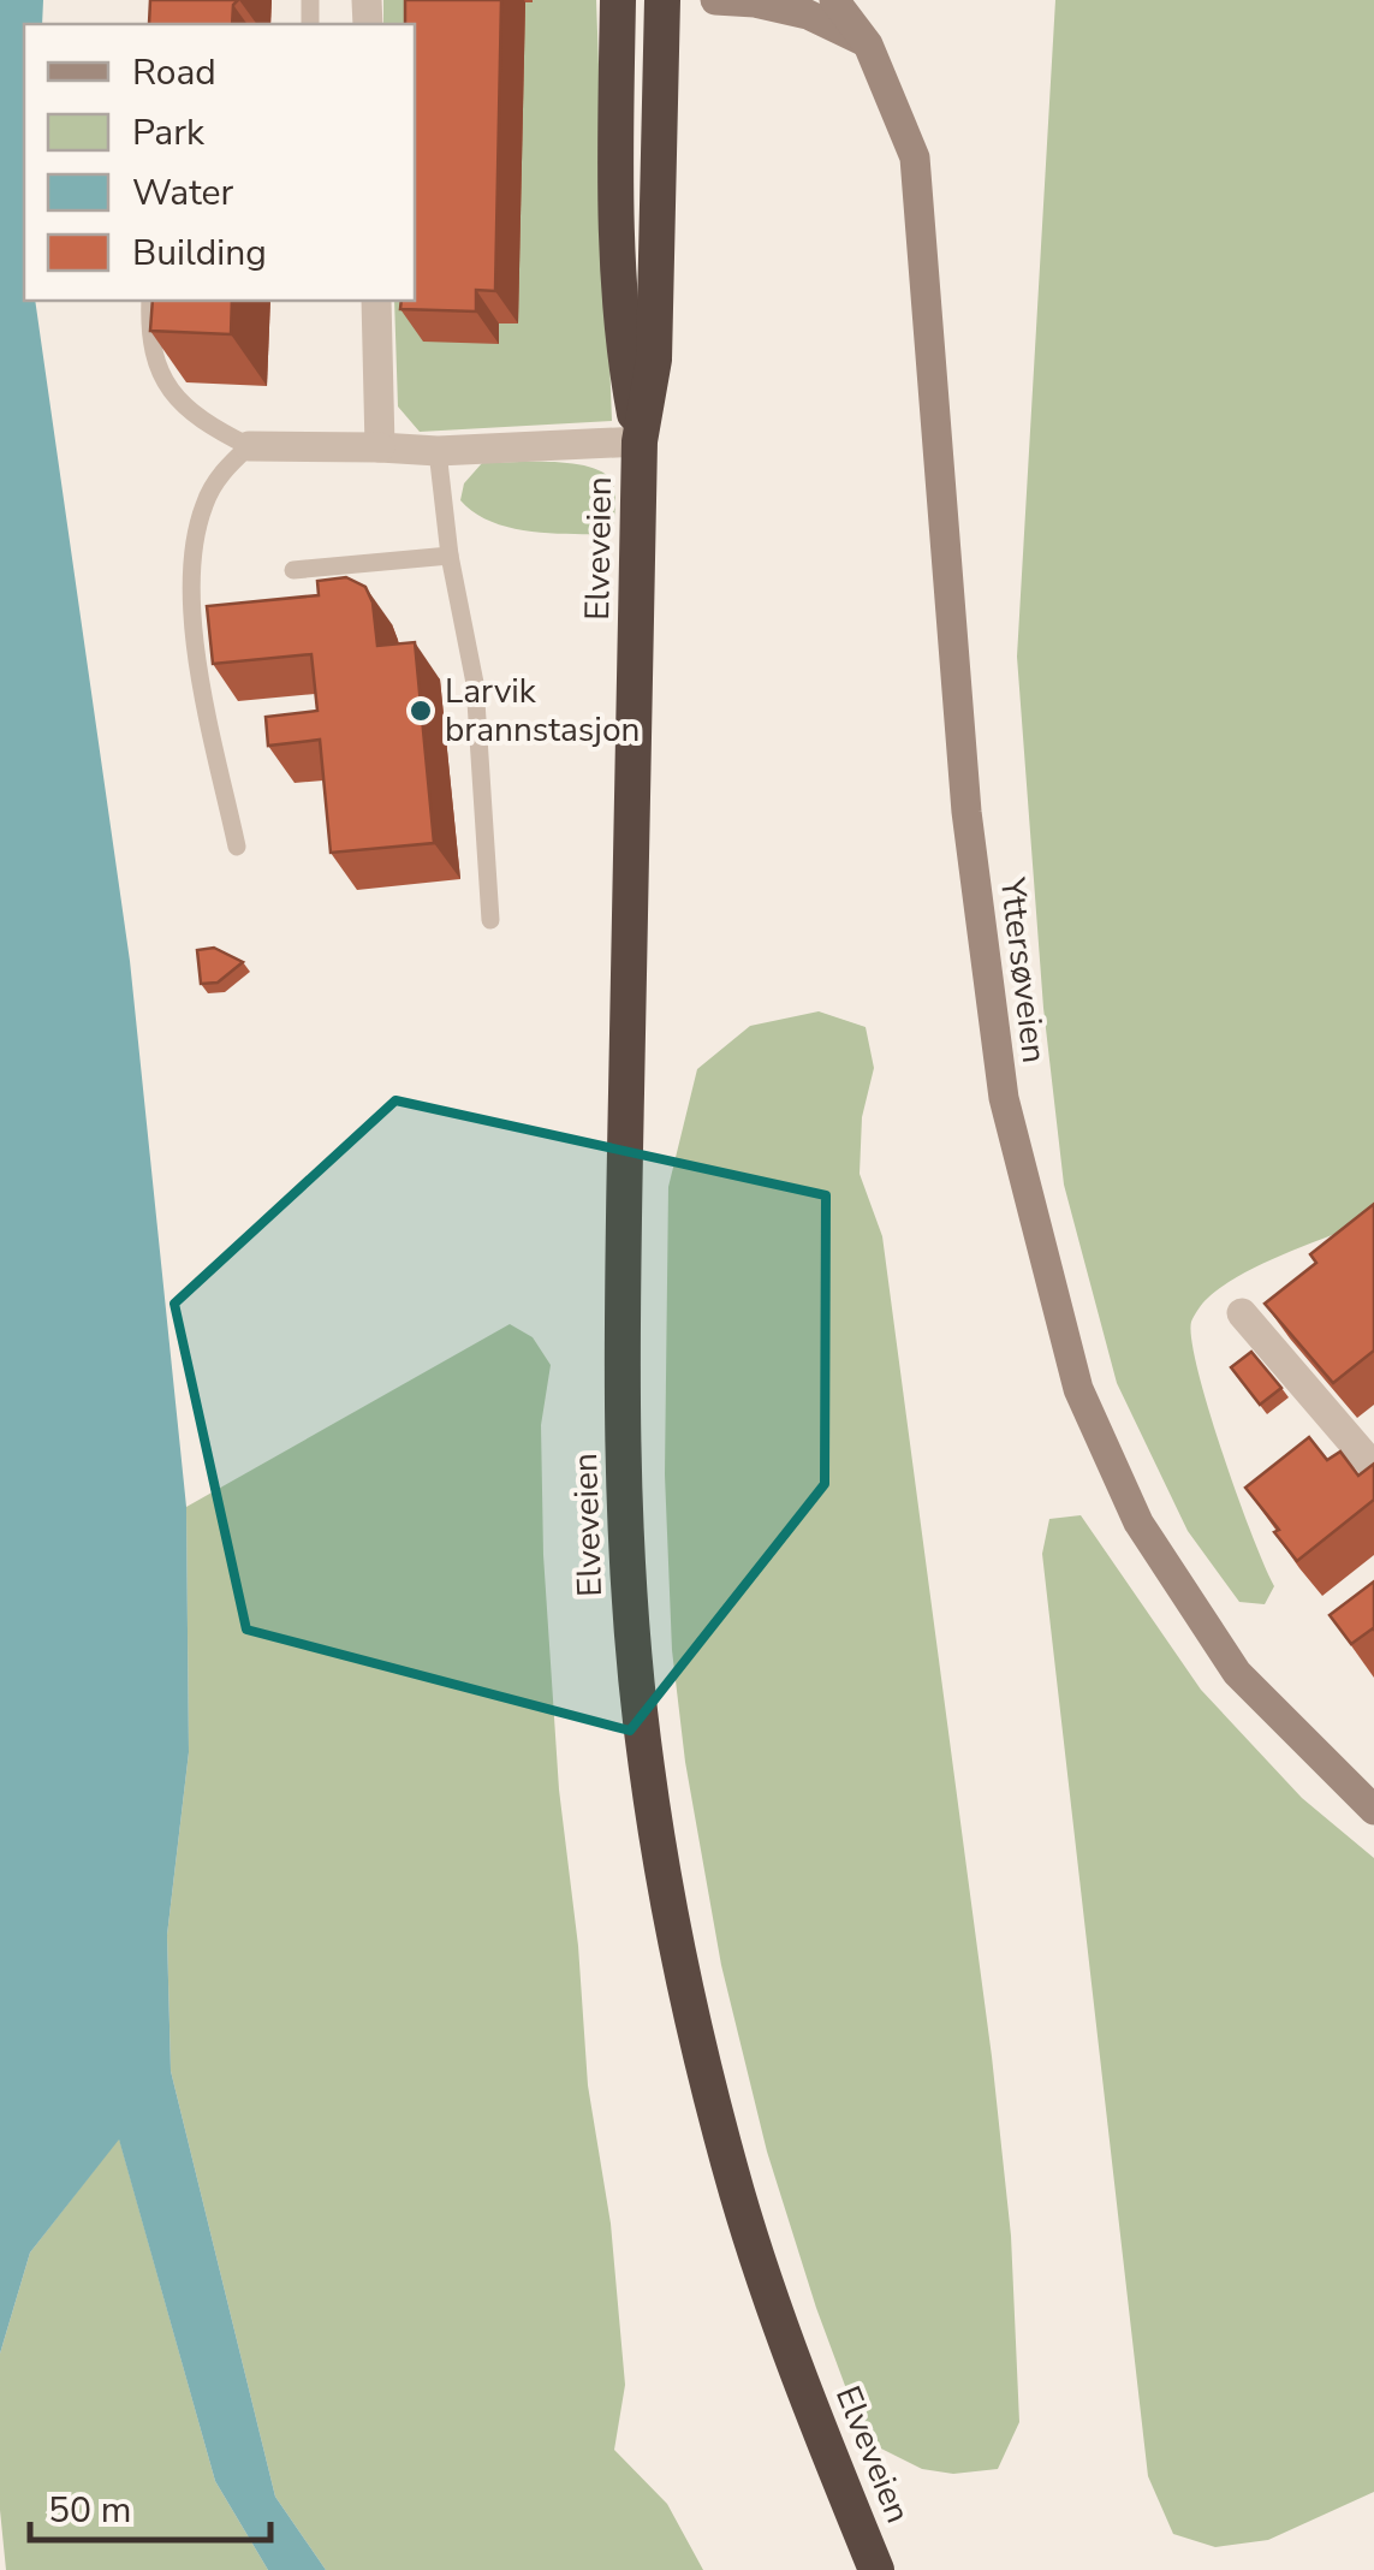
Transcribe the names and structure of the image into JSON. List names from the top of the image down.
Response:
{
  "streets": {
    "highway": ["Elveveien"],
    "main road": ["Yttersøveien"]
  },
  "places": ["Larvik brannstasjon"],
  "legend": [
    "Road",
    "Park",
    "Water",
    "Building"
  ],
  "scale_bar": "50 m"
}
